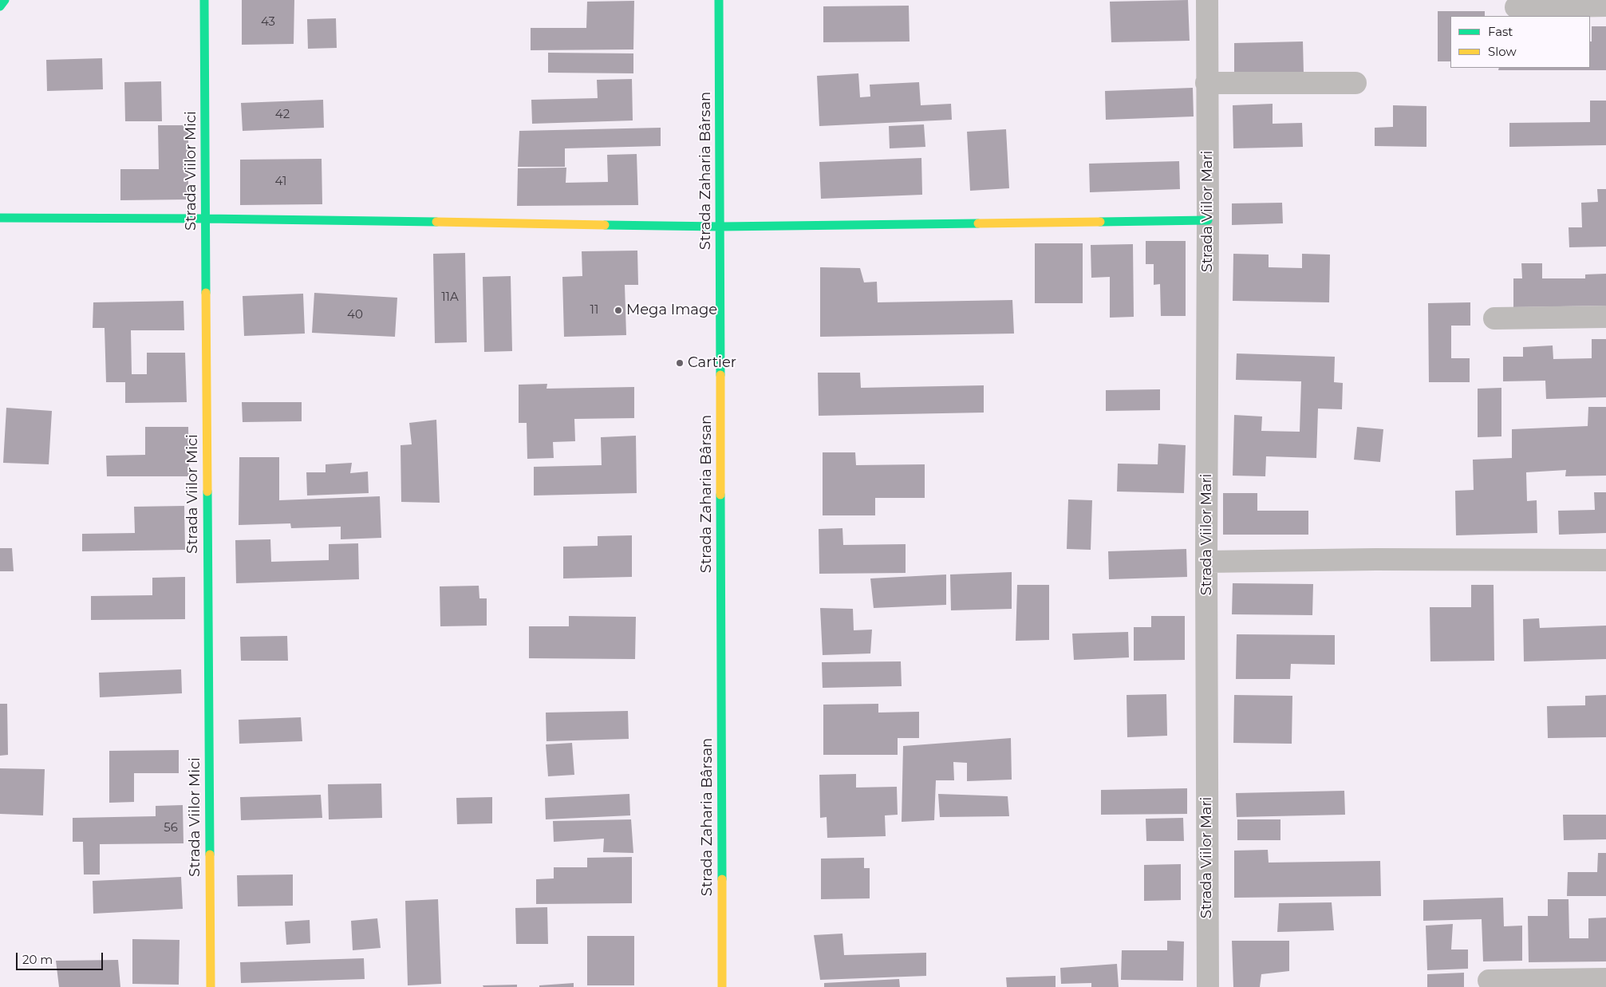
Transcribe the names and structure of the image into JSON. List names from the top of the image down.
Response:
{
  "streets": {
    "street": ["Strada Viilor Mici", "Strada Zaharia Bârsan", "Strada Viilor Mari"]
  },
  "places": ["Mega Image", "Cartier"],
  "house_numbers": [
    "43",
    "42",
    "41",
    "11A",
    "11",
    "40",
    "56"
  ],
  "legend": ["Fast", "Slow"],
  "scale_bar": "20 m"
}
